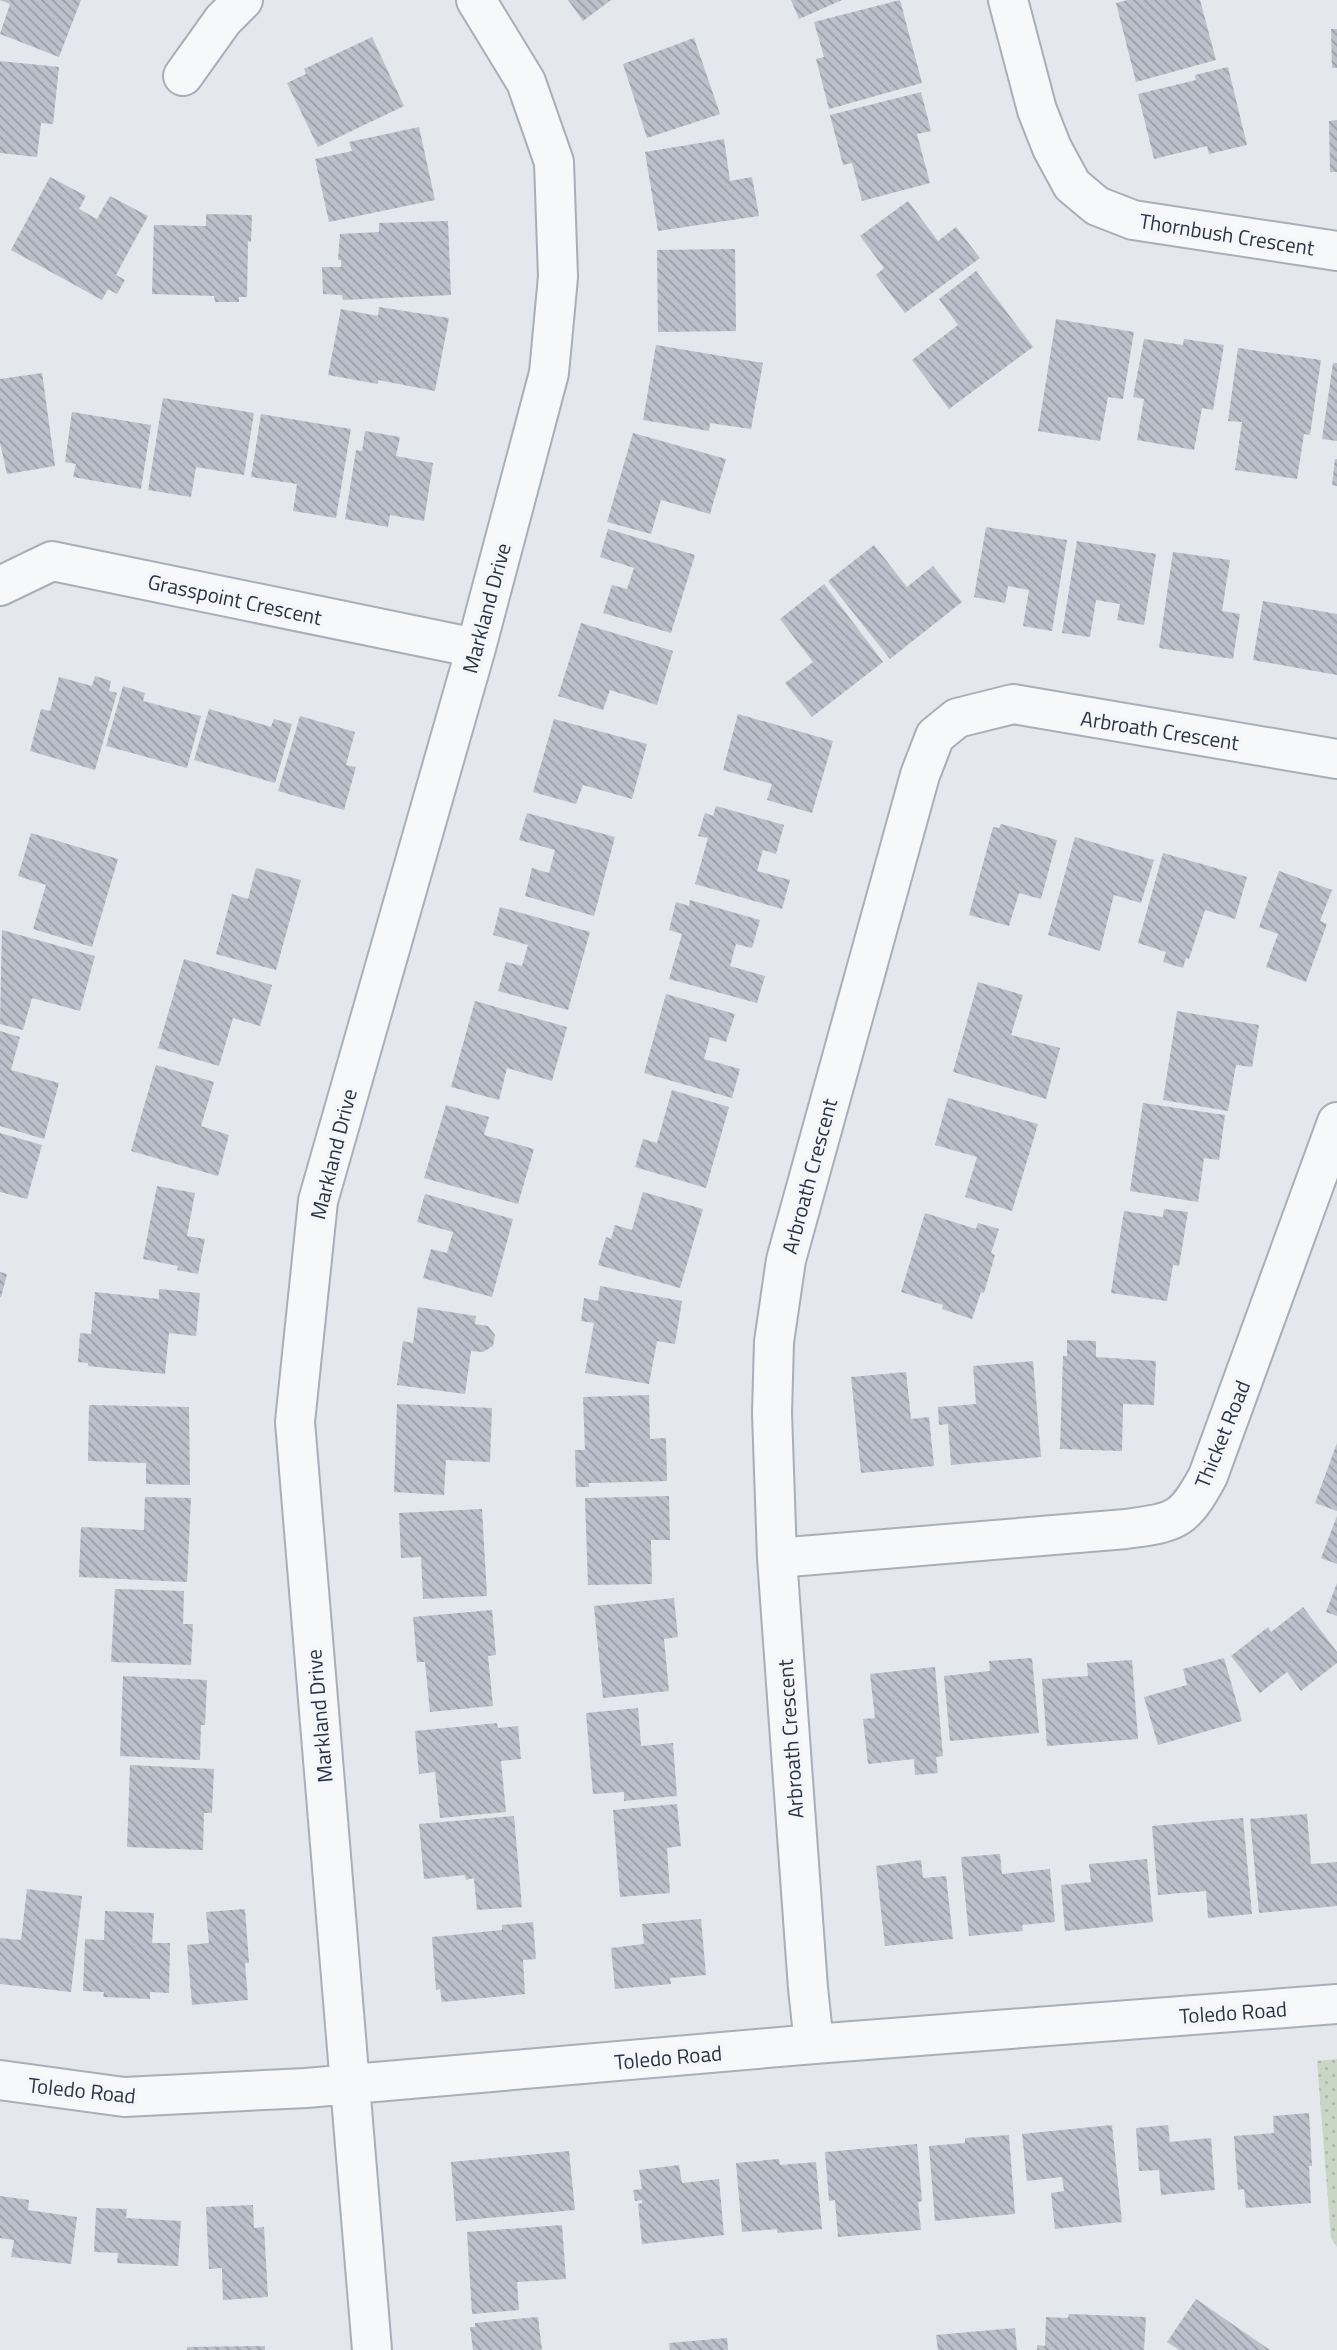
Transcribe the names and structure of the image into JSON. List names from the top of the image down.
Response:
{
  "streets": {
    "street": [
      "Thornbush Crescent",
      "Grasspoint Crescent",
      "Markland Drive",
      "Arbroath Crescent",
      "Thicket Road",
      "Toledo Road"
    ]
  },
  "crossings": [
    ["Grasspoint Crescent", "Markland Drive"],
    ["Markland Drive", "Toledo Road"],
    ["Arbroath Crescent", "Thicket Road"],
    ["Arbroath Crescent", "Toledo Road"]
  ]
}
